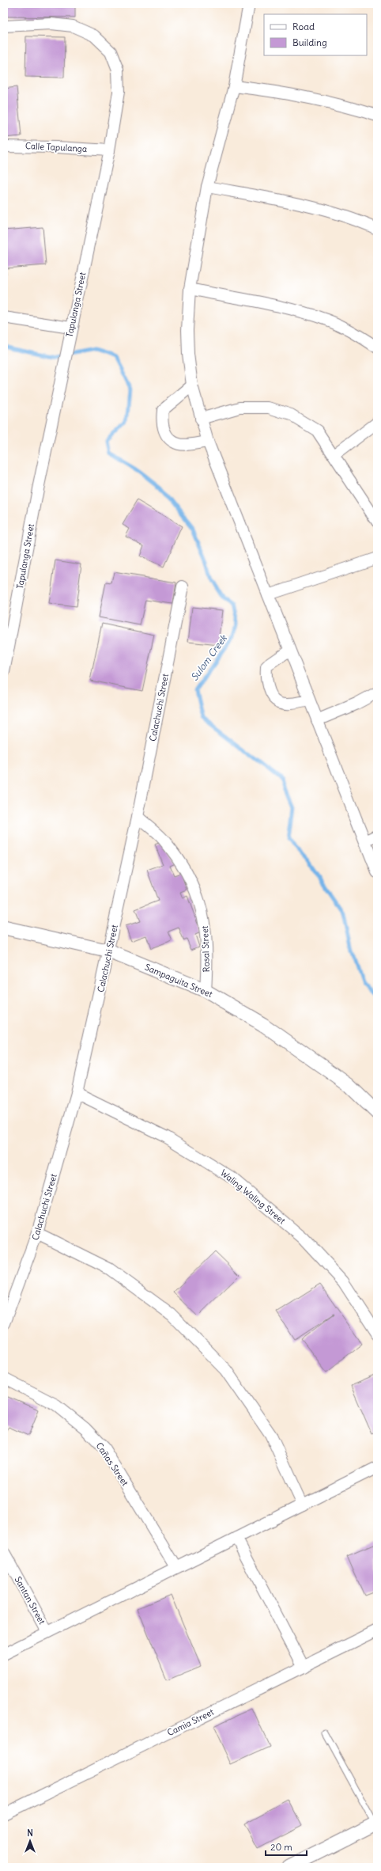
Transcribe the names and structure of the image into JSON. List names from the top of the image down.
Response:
{
  "streets": {
    "street": [
      "Calle Tapulanga",
      "Tapulanga Street",
      "Calachuchi Street",
      "Rosal Street",
      "Sampaguita Street",
      "Waling Waling Street",
      "Cañas Street",
      "Santan Street",
      "Camia Street"
    ]
  },
  "crossings": [
    ["Calle Tapulanga", "Tapulanga Street"],
    ["Calachuchi Street", "Rosal Street"],
    ["Calachuchi Street", "Sampaguita Street"],
    ["Calachuchi Street", "Waling Waling Street"],
    ["Rosal Street", "Sampaguita Street"]
  ],
  "water": ["Sulom Creek"],
  "legend": ["Road", "Building"],
  "scale_bar": "20 m",
  "north": "top"
}
